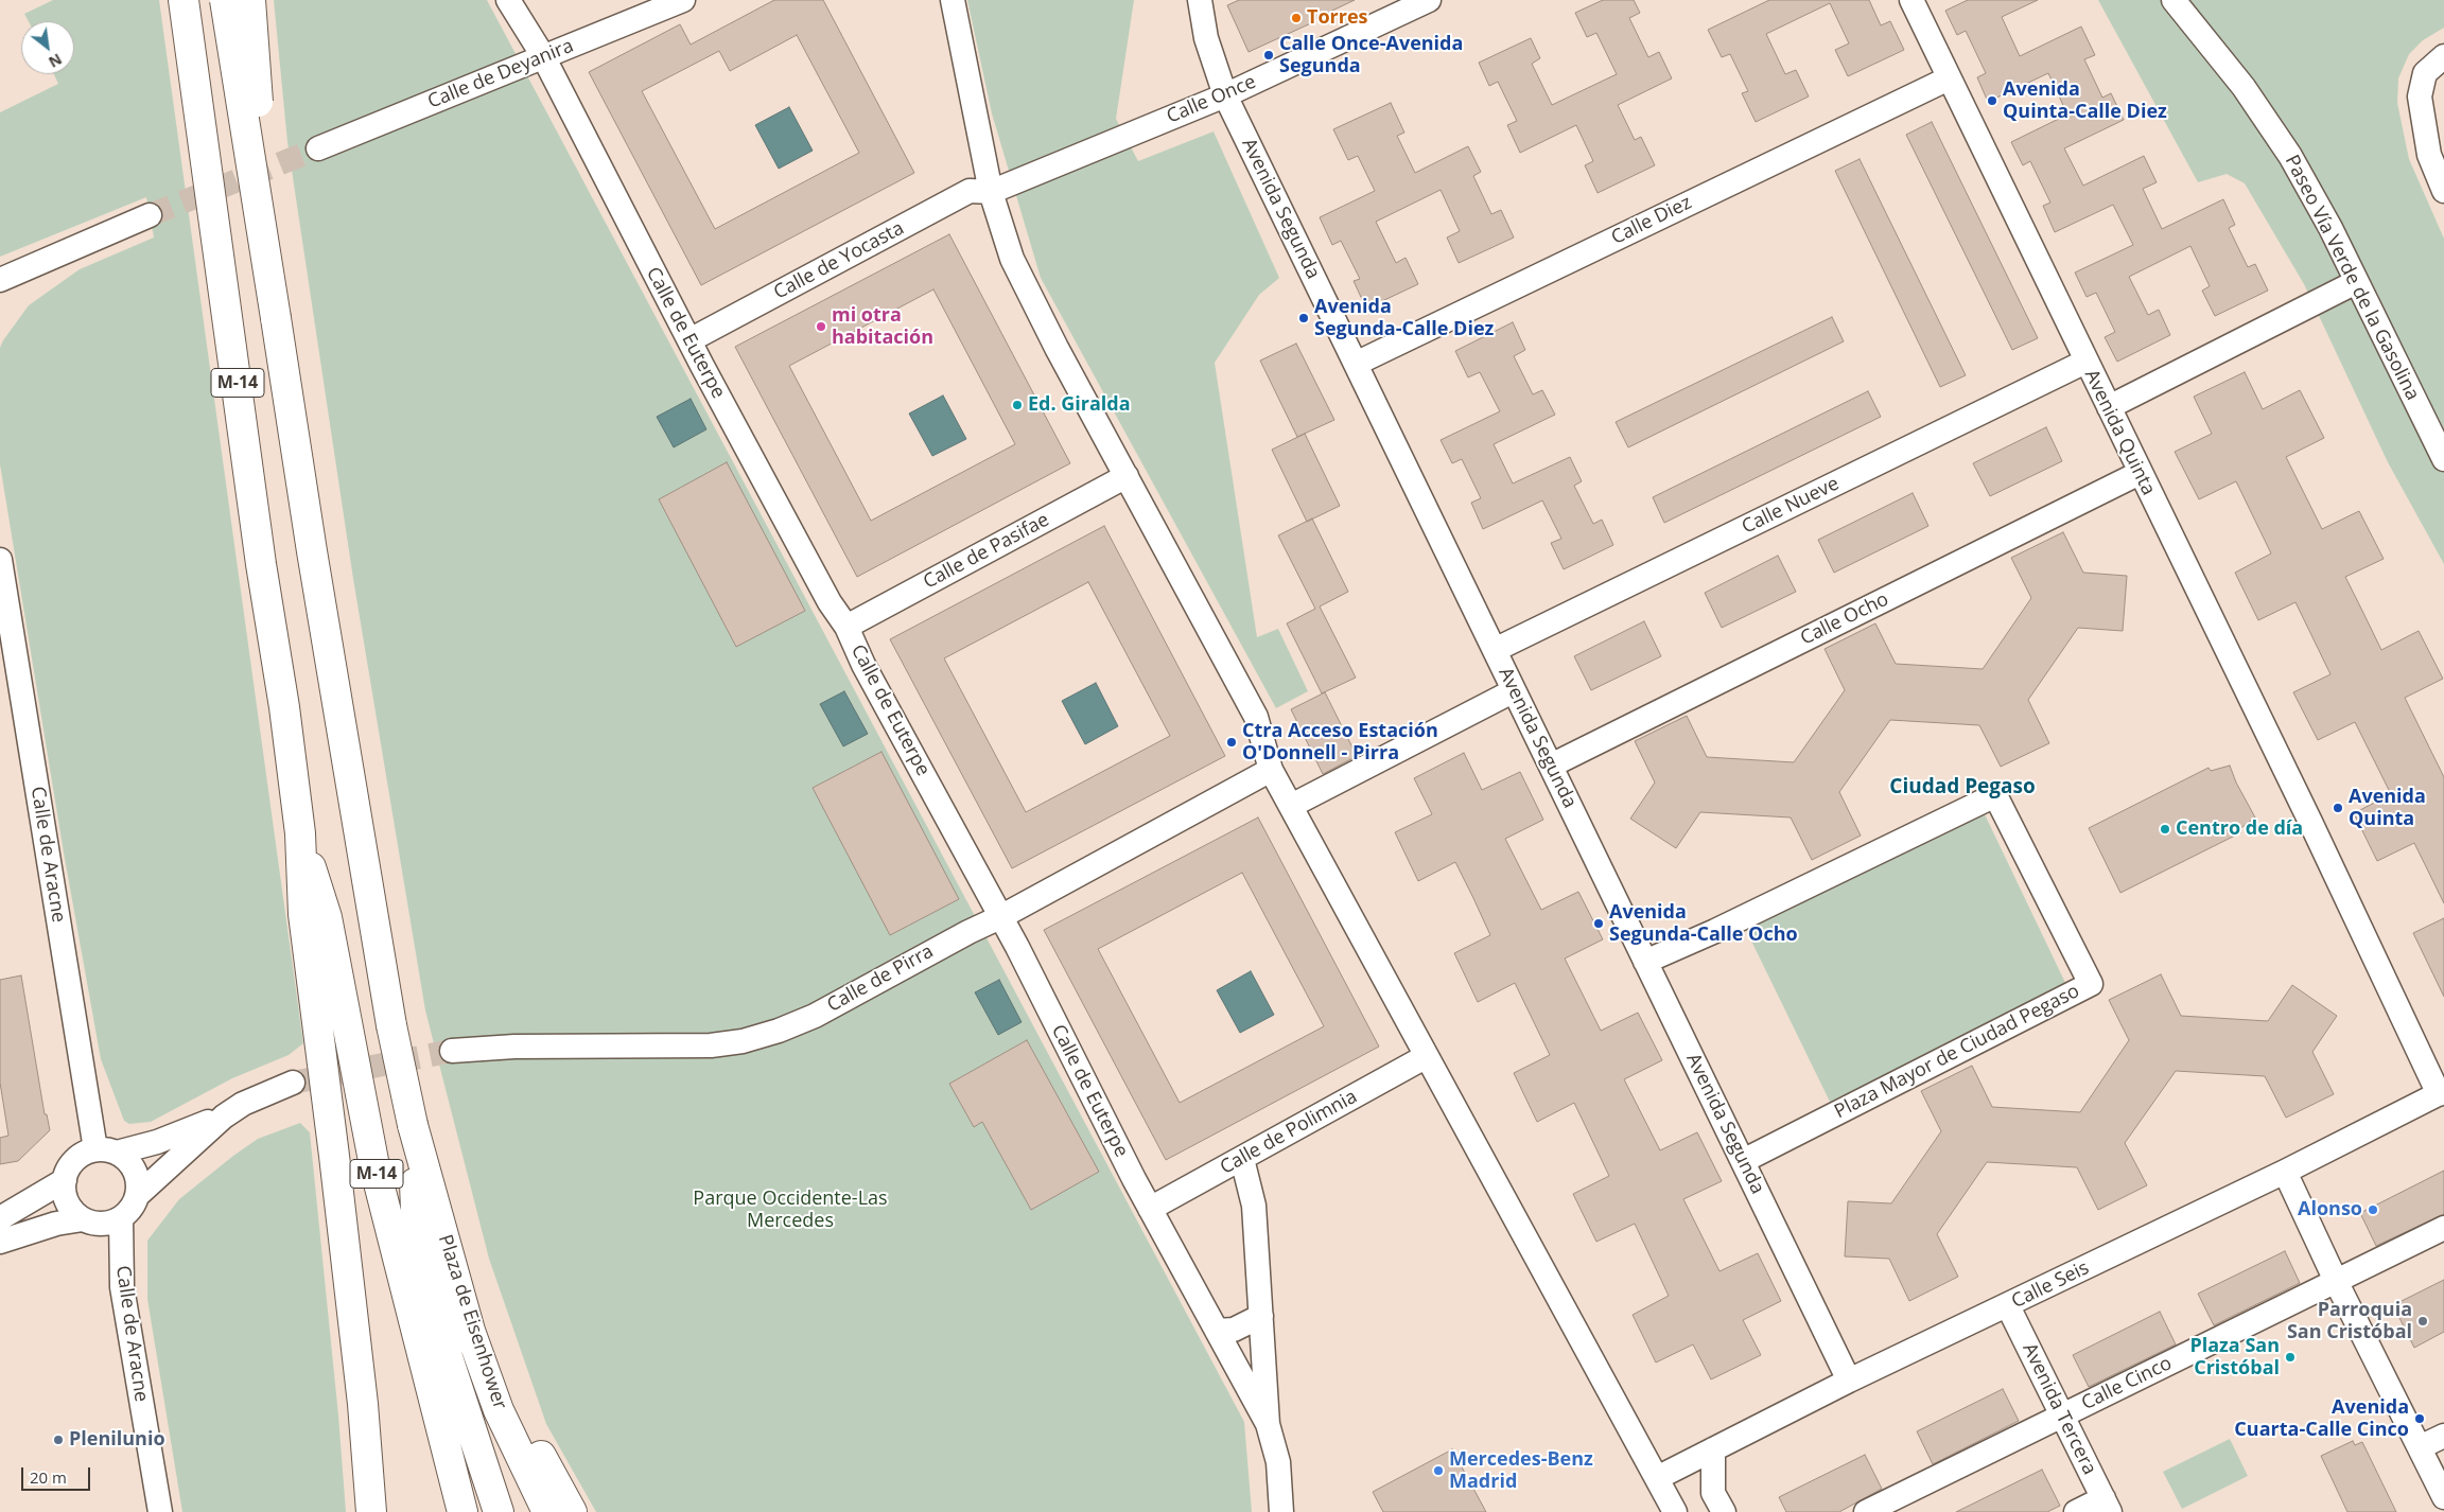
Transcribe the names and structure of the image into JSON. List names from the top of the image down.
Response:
{
  "streets": {
    "highway": ["M-14", "Plaza de Eisenhower"],
    "street": [
      "Calle de Deyanira",
      "Calle Once",
      "Avenida Segunda",
      "Calle Diez",
      "Calle de Yocasta",
      "Paseo Vía Verde de la Gasolina",
      "Calle de Euterpe",
      "Avenida Quinta",
      "Calle Nueve",
      "Calle de Pasifae",
      "Calle Ocho",
      "Calle de Aracne",
      "Calle de Pirra",
      "Plaza Mayor de Ciudad Pegaso",
      "Calle de Polimnia",
      "Calle Seis",
      "Calle Cinco",
      "Avenida Tercera"
    ]
  },
  "crossings": [
    ["Calle de Deyanira", "Calle de Euterpe"],
    ["Calle Once", "Avenida Segunda"],
    ["Calle Once", "Calle de Yocasta"],
    ["Avenida Segunda", "Calle Diez"],
    ["Avenida Segunda", "Calle Nueve"],
    ["Avenida Segunda", "Calle Ocho"],
    ["Avenida Segunda", "Plaza Mayor de Ciudad Pegaso"],
    ["Avenida Segunda", "Calle Seis"],
    ["Calle Diez", "Avenida Quinta"],
    ["Calle de Yocasta", "Calle de Euterpe"],
    ["Calle de Euterpe", "Calle de Pasifae"],
    ["Calle de Euterpe", "Calle de Pirra"],
    ["Calle de Euterpe", "Calle de Polimnia"],
    ["M-14", "Plaza de Eisenhower"],
    ["Avenida Quinta", "Calle Nueve"],
    ["Avenida Quinta", "Calle Ocho"],
    ["Avenida Quinta", "Calle Seis"],
    ["Calle Seis", "Avenida Tercera"],
    ["Calle Cinco", "Avenida Tercera"]
  ],
  "districts": ["Ciudad Pegaso"],
  "parks": ["Parque Occidente-Las Mercedes"],
  "places": [
    "Torres",
    "Calle Once-Avenida Segunda",
    "Avenida Quinta-Calle Diez",
    "Avenida Segunda-Calle Diez",
    "mi otra habitación",
    "Ed. Giralda",
    "Ctra Acceso Estación O'Donnell - Pirra",
    "Avenida Quinta",
    "Centro de día",
    "Avenida Segunda-Calle Ocho",
    "Alonso",
    "Parroquia San Cristóbal",
    "Plaza San Cristóbal",
    "Avenida Cuarta-Calle Cinco",
    "Plenilunio",
    "Mercedes-Benz Madrid"
  ],
  "scale_bar": "20 m",
  "north": "bottom right"
}
